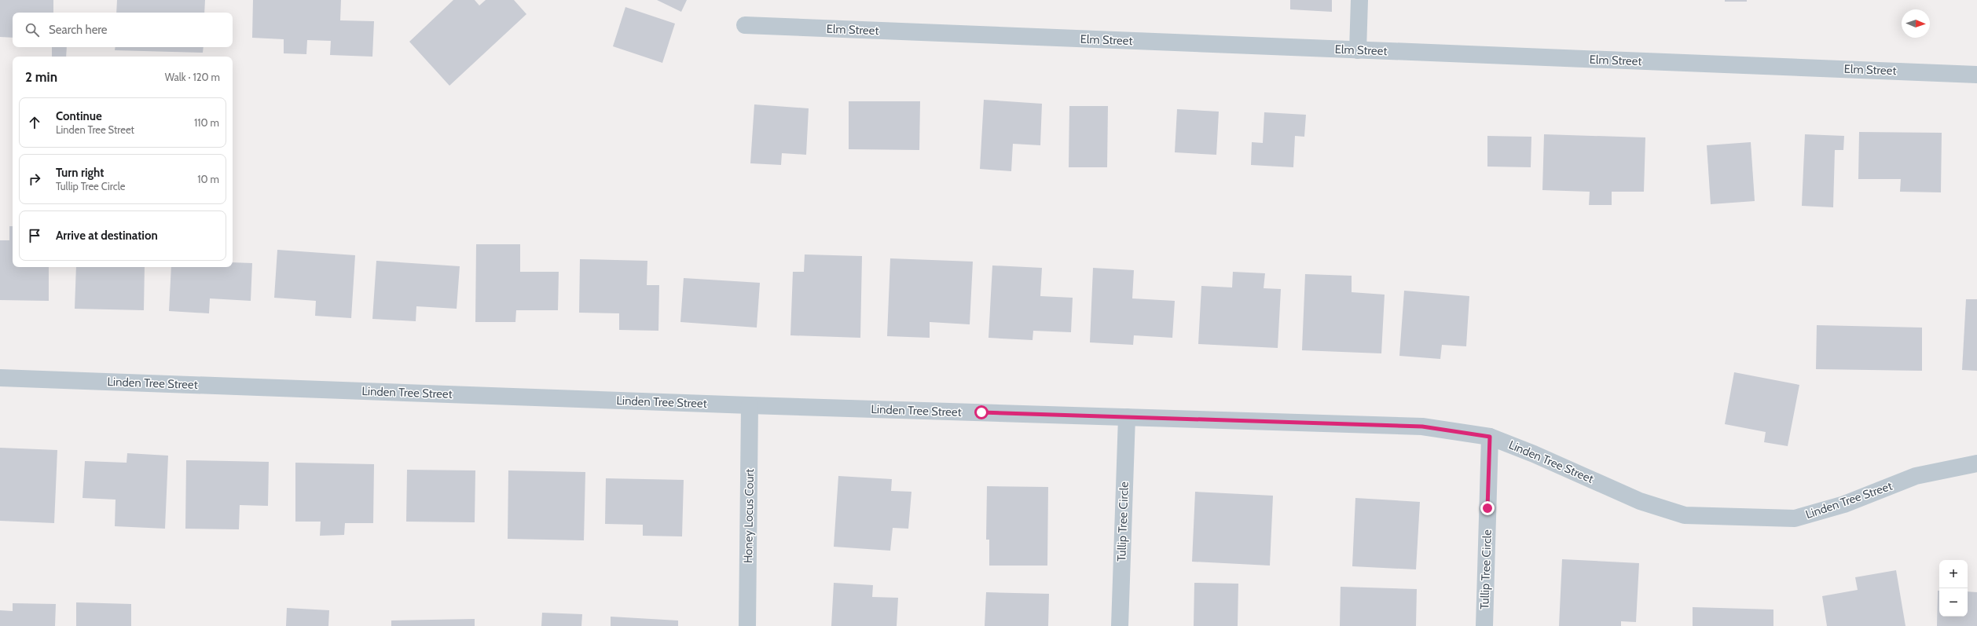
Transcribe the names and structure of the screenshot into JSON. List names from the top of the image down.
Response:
{
  "streets": {
    "street": [
      "Elm Street",
      "Linden Tree Street",
      "Honey Locus Court",
      "Tullip Tree Circle"
    ]
  },
  "crossings": [
    ["Linden Tree Street", "Honey Locus Court"],
    ["Linden Tree Street", "Tullip Tree Circle"]
  ],
  "north": "right",
  "page": {
    "search": "Search here",
    "heading": ["2 min", "Walk · 120 m"],
    "list": [
      ["Continue", "Linden Tree Street", "110 m"],
      ["Turn right", "Tullip Tree Circle", "10 m"],
      "Arrive at destination"
    ],
    "map_buttons": ["+", "−"]
  }
}
